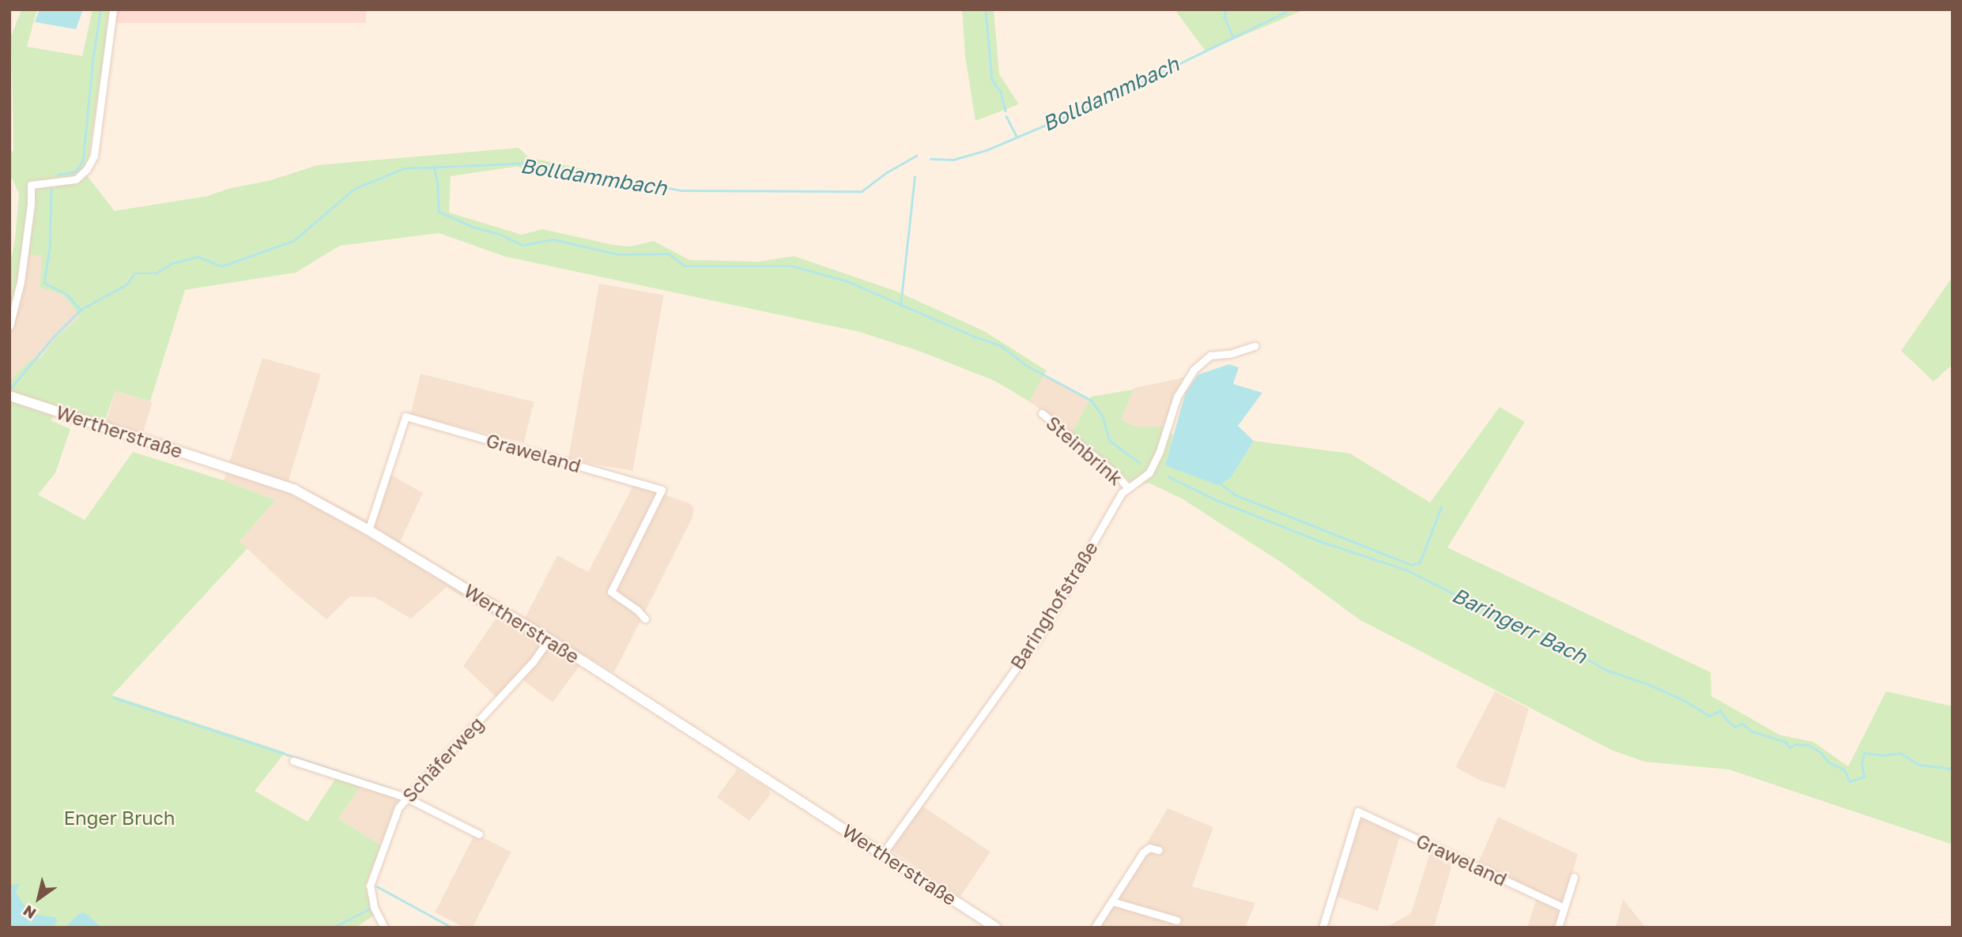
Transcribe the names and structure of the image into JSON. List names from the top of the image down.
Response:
{
  "streets": {
    "main road": ["Wertherstraße"],
    "street": [
      "Steinbrink",
      "Graweland",
      "Baringhofstraße",
      "Schäferweg"
    ]
  },
  "crossings": [
    ["Wertherstraße", "Graweland"],
    ["Wertherstraße", "Baringhofstraße"],
    ["Wertherstraße", "Schäferweg"],
    ["Steinbrink", "Baringhofstraße"]
  ],
  "water": ["Bolldammbach", "Baringerr Bach"],
  "parks": ["Enger Bruch"],
  "north": "bottom left"
}
